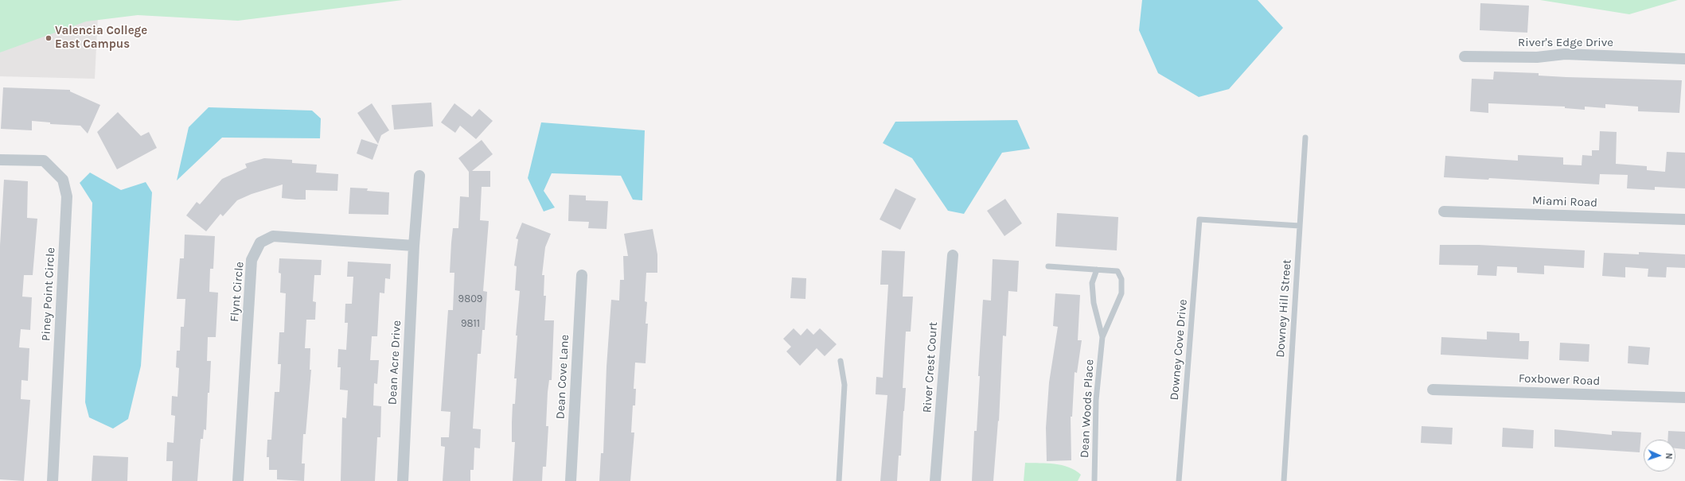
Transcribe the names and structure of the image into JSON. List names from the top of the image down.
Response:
{
  "streets": {
    "street": [
      "River's Edge Drive",
      "Miami Road",
      "Flynt Circle",
      "Piney Point Circle",
      "Dean Acre Drive",
      "River Crest Court",
      "Dean Cove Lane",
      "Foxbower Road"
    ],
    "lane": ["Downey Hill Street", "Downey Cove Drive", "Dean Woods Place"]
  },
  "crossings": [
    ["Flynt Circle", "Dean Acre Drive"],
    ["Downey Hill Street", "Downey Cove Drive"]
  ],
  "places": ["Valencia College East Campus"],
  "house_numbers": ["9809", "9811"],
  "north": "right"
}
